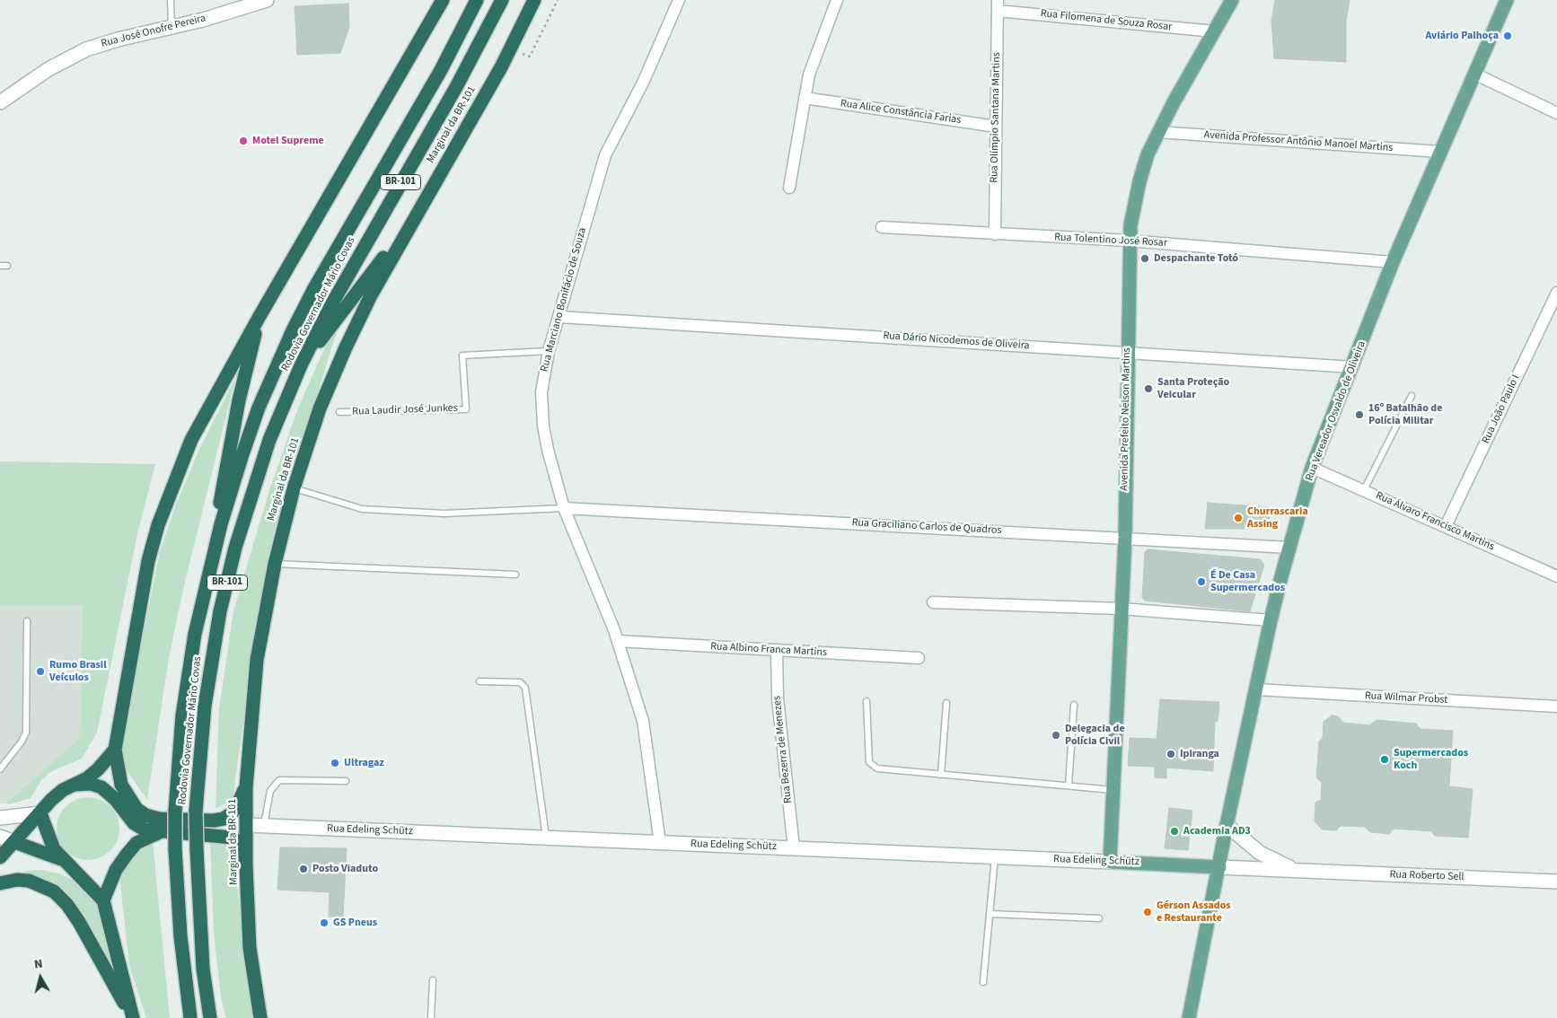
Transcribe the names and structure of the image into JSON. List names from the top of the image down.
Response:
{
  "streets": {
    "highway": ["Marginal da BR-101", "BR-101", "Rodovia Governador Mário Covas"],
    "main road": [
      "Rua José Onofre Pereira",
      "Rua Vereador Osvaldo de Oliveira",
      "Avenida Prefeito Nelson Martins",
      "Rua Edeling Schütz",
      "Rua Roberto Sell"
    ],
    "street": [
      "Rua Filomena de Souza Rosar",
      "Rua Alice Constância Farias",
      "Rua Olímpio Santana Martins",
      "Avenida Professor Antônio Manoel Martins",
      "Rua Tolentino José Rosar",
      "Rua Marciano Bonifácio de Souza",
      "Rua Dário Nicodemos de Oliveira",
      "Rua João Paulo I",
      "Rua Álvaro Francisco Martins",
      "Rua Graciliano Carlos de Quadros",
      "Rua Albino Franca Martins",
      "Rua Wilmar Probst",
      "Rua Bezerra de Menezes"
    ],
    "lane": ["Rua Laudir José Junkes"]
  },
  "crossings": [
    ["Rua Filomena de Souza Rosar", "Rua Olímpio Santana Martins"],
    ["Rua Filomena de Souza Rosar", "Avenida Prefeito Nelson Martins"],
    ["Rua Alice Constância Farias", "Rua Olímpio Santana Martins"],
    ["Rua Olímpio Santana Martins", "Rua Tolentino José Rosar"],
    ["Marginal da BR-101", "Rua Edeling Schütz"],
    ["Avenida Professor Antônio Manoel Martins", "Rua Vereador Osvaldo de Oliveira"],
    ["Avenida Professor Antônio Manoel Martins", "Avenida Prefeito Nelson Martins"],
    ["Rua Tolentino José Rosar", "Rua Vereador Osvaldo de Oliveira"],
    ["Rua Tolentino José Rosar", "Avenida Prefeito Nelson Martins"],
    ["Rua Marciano Bonifácio de Souza", "Rua Dário Nicodemos de Oliveira"],
    ["Rua Marciano Bonifácio de Souza", "Rua Laudir José Junkes"],
    ["Rua Marciano Bonifácio de Souza", "Rua Graciliano Carlos de Quadros"],
    ["Rua Marciano Bonifácio de Souza", "Rua Albino Franca Martins"],
    ["Rua Marciano Bonifácio de Souza", "Rua Edeling Schütz"],
    ["Rua Dário Nicodemos de Oliveira", "Rua Vereador Osvaldo de Oliveira"],
    ["Rua Dário Nicodemos de Oliveira", "Avenida Prefeito Nelson Martins"],
    ["Rua João Paulo I", "Rua Álvaro Francisco Martins"],
    ["Rua Vereador Osvaldo de Oliveira", "Rua Álvaro Francisco Martins"],
    ["Rua Vereador Osvaldo de Oliveira", "Rua Graciliano Carlos de Quadros"],
    ["Rua Vereador Osvaldo de Oliveira", "Rua Wilmar Probst"],
    ["Rua Vereador Osvaldo de Oliveira", "Rua Edeling Schütz"],
    ["Rua Vereador Osvaldo de Oliveira", "Rua Roberto Sell"],
    ["Avenida Prefeito Nelson Martins", "Rua Graciliano Carlos de Quadros"],
    ["Avenida Prefeito Nelson Martins", "Rua Edeling Schütz"],
    ["Rua Albino Franca Martins", "Rua Bezerra de Menezes"],
    ["Rua Bezerra de Menezes", "Rua Edeling Schütz"],
    ["Rua Edeling Schütz", "Rua Roberto Sell"]
  ],
  "places": [
    "Aviário Palhoça",
    "Motel Supreme",
    "Despachante Totó",
    "Santa Proteção Veicular",
    "16º Batalhão de Polícia Militar",
    "Churrascaria Assing",
    "É De Casa Supermercados",
    "Rumo Brasil Veículos",
    "Delegacia de Polícia Civil",
    "Ipiranga",
    "Supermercados Koch",
    "Ultragaz",
    "Academia AD3",
    "Posto Viaduto",
    "Gérson Assados e Restaurante",
    "GS Pneus"
  ],
  "north": "top"
}
